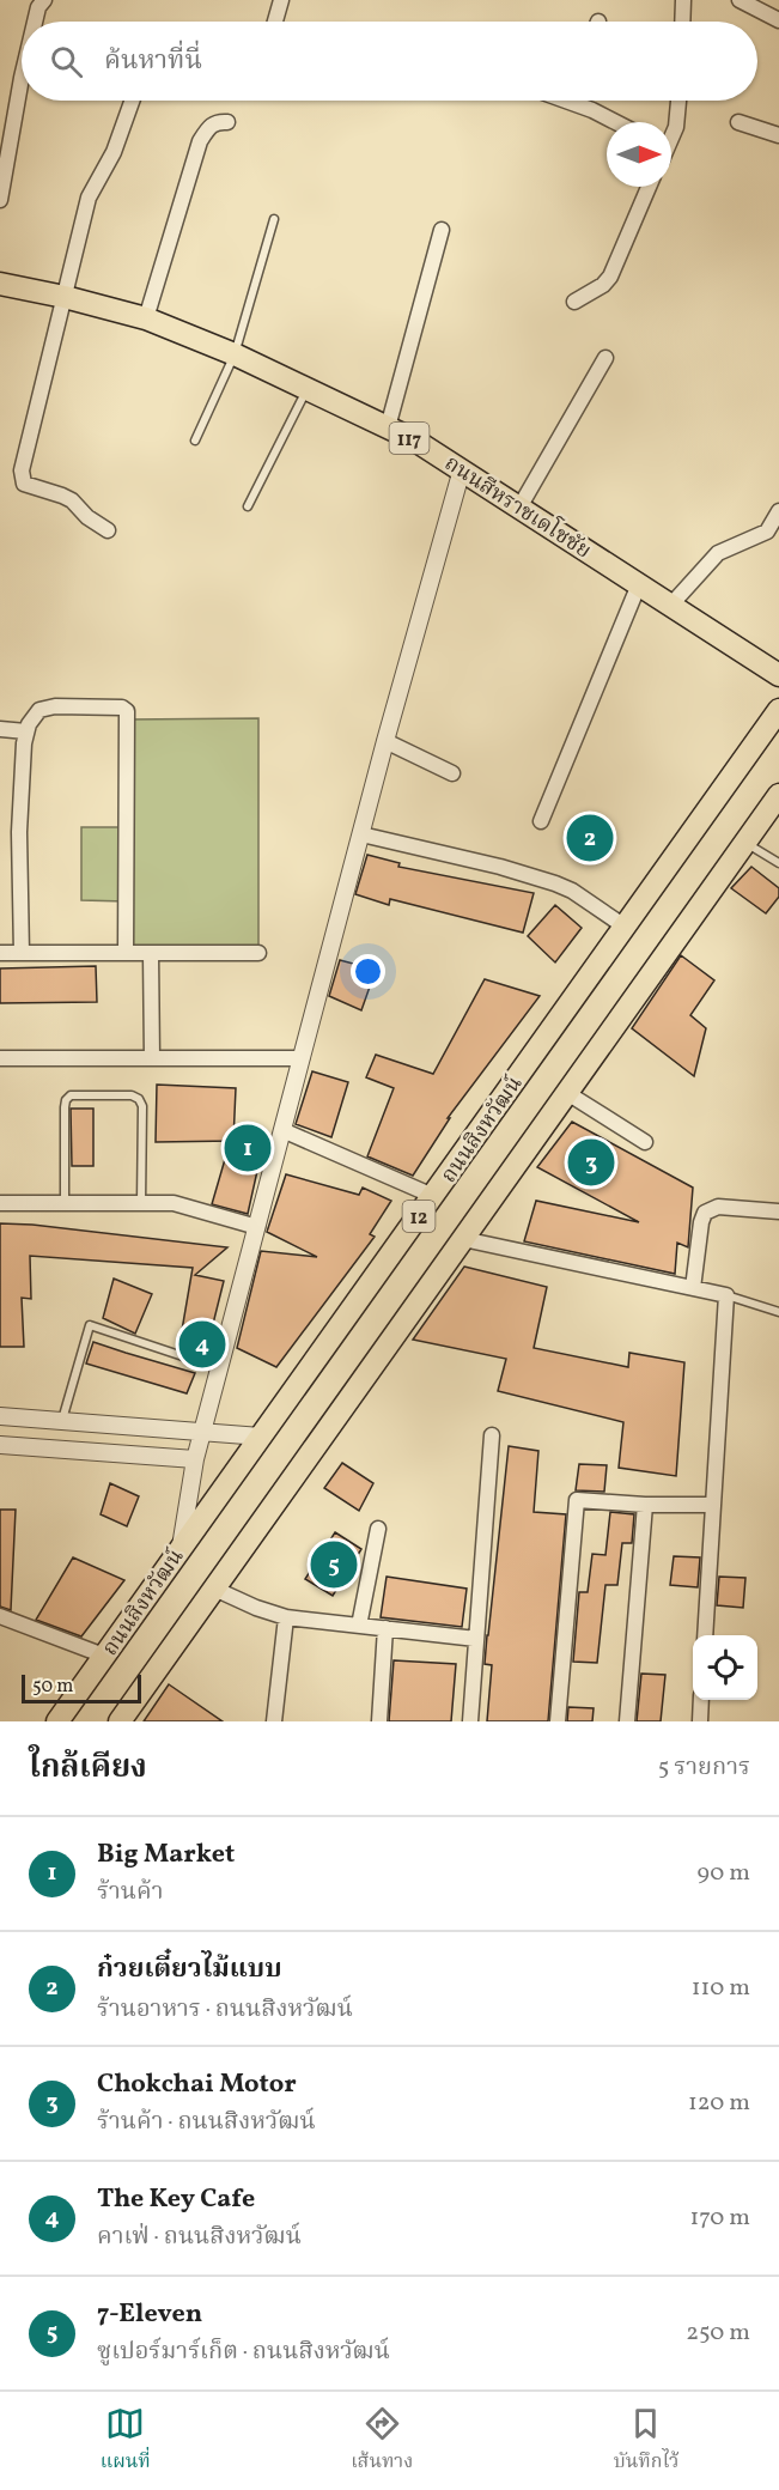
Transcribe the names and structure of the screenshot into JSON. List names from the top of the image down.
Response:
{
  "streets": {
    "main road": [
      "117",
      "ถนนสีหราชเดโชชัย",
      "ถนนสิงหวัฒน์",
      "12"
    ]
  },
  "scale_bar": "50 m",
  "north": "right",
  "page": {
    "search": "ค้นหาที่นี่",
    "pins": [
      "2",
      "1",
      "3",
      "4",
      "5"
    ],
    "scale": "50 m",
    "heading": ["ใกล้เคียง", "5 รายการ"],
    "list": [
      {
        "mark": "1",
        "name": "Big Market",
        "note": "ร้านค้า",
        "value": "90 m"
      },
      {
        "mark": "2",
        "name": "ก๋วยเตี๋ยวไม้แบบ",
        "note": "ร้านอาหาร · ถนนสิงหวัฒน์",
        "value": "110 m"
      },
      {
        "mark": "3",
        "name": "Chokchai Motor",
        "note": "ร้านค้า · ถนนสิงหวัฒน์",
        "value": "120 m"
      },
      {
        "mark": "4",
        "name": "The Key Cafe",
        "note": "คาเฟ่ · ถนนสิงหวัฒน์",
        "value": "170 m"
      },
      {
        "mark": "5",
        "name": "7-Eleven",
        "note": "ซูเปอร์มาร์เก็ต · ถนนสิงหวัฒน์",
        "value": "250 m"
      }
    ],
    "nav": ["แผนที่", "เส้นทาง", "บันทึกไว้"]
  }
}
